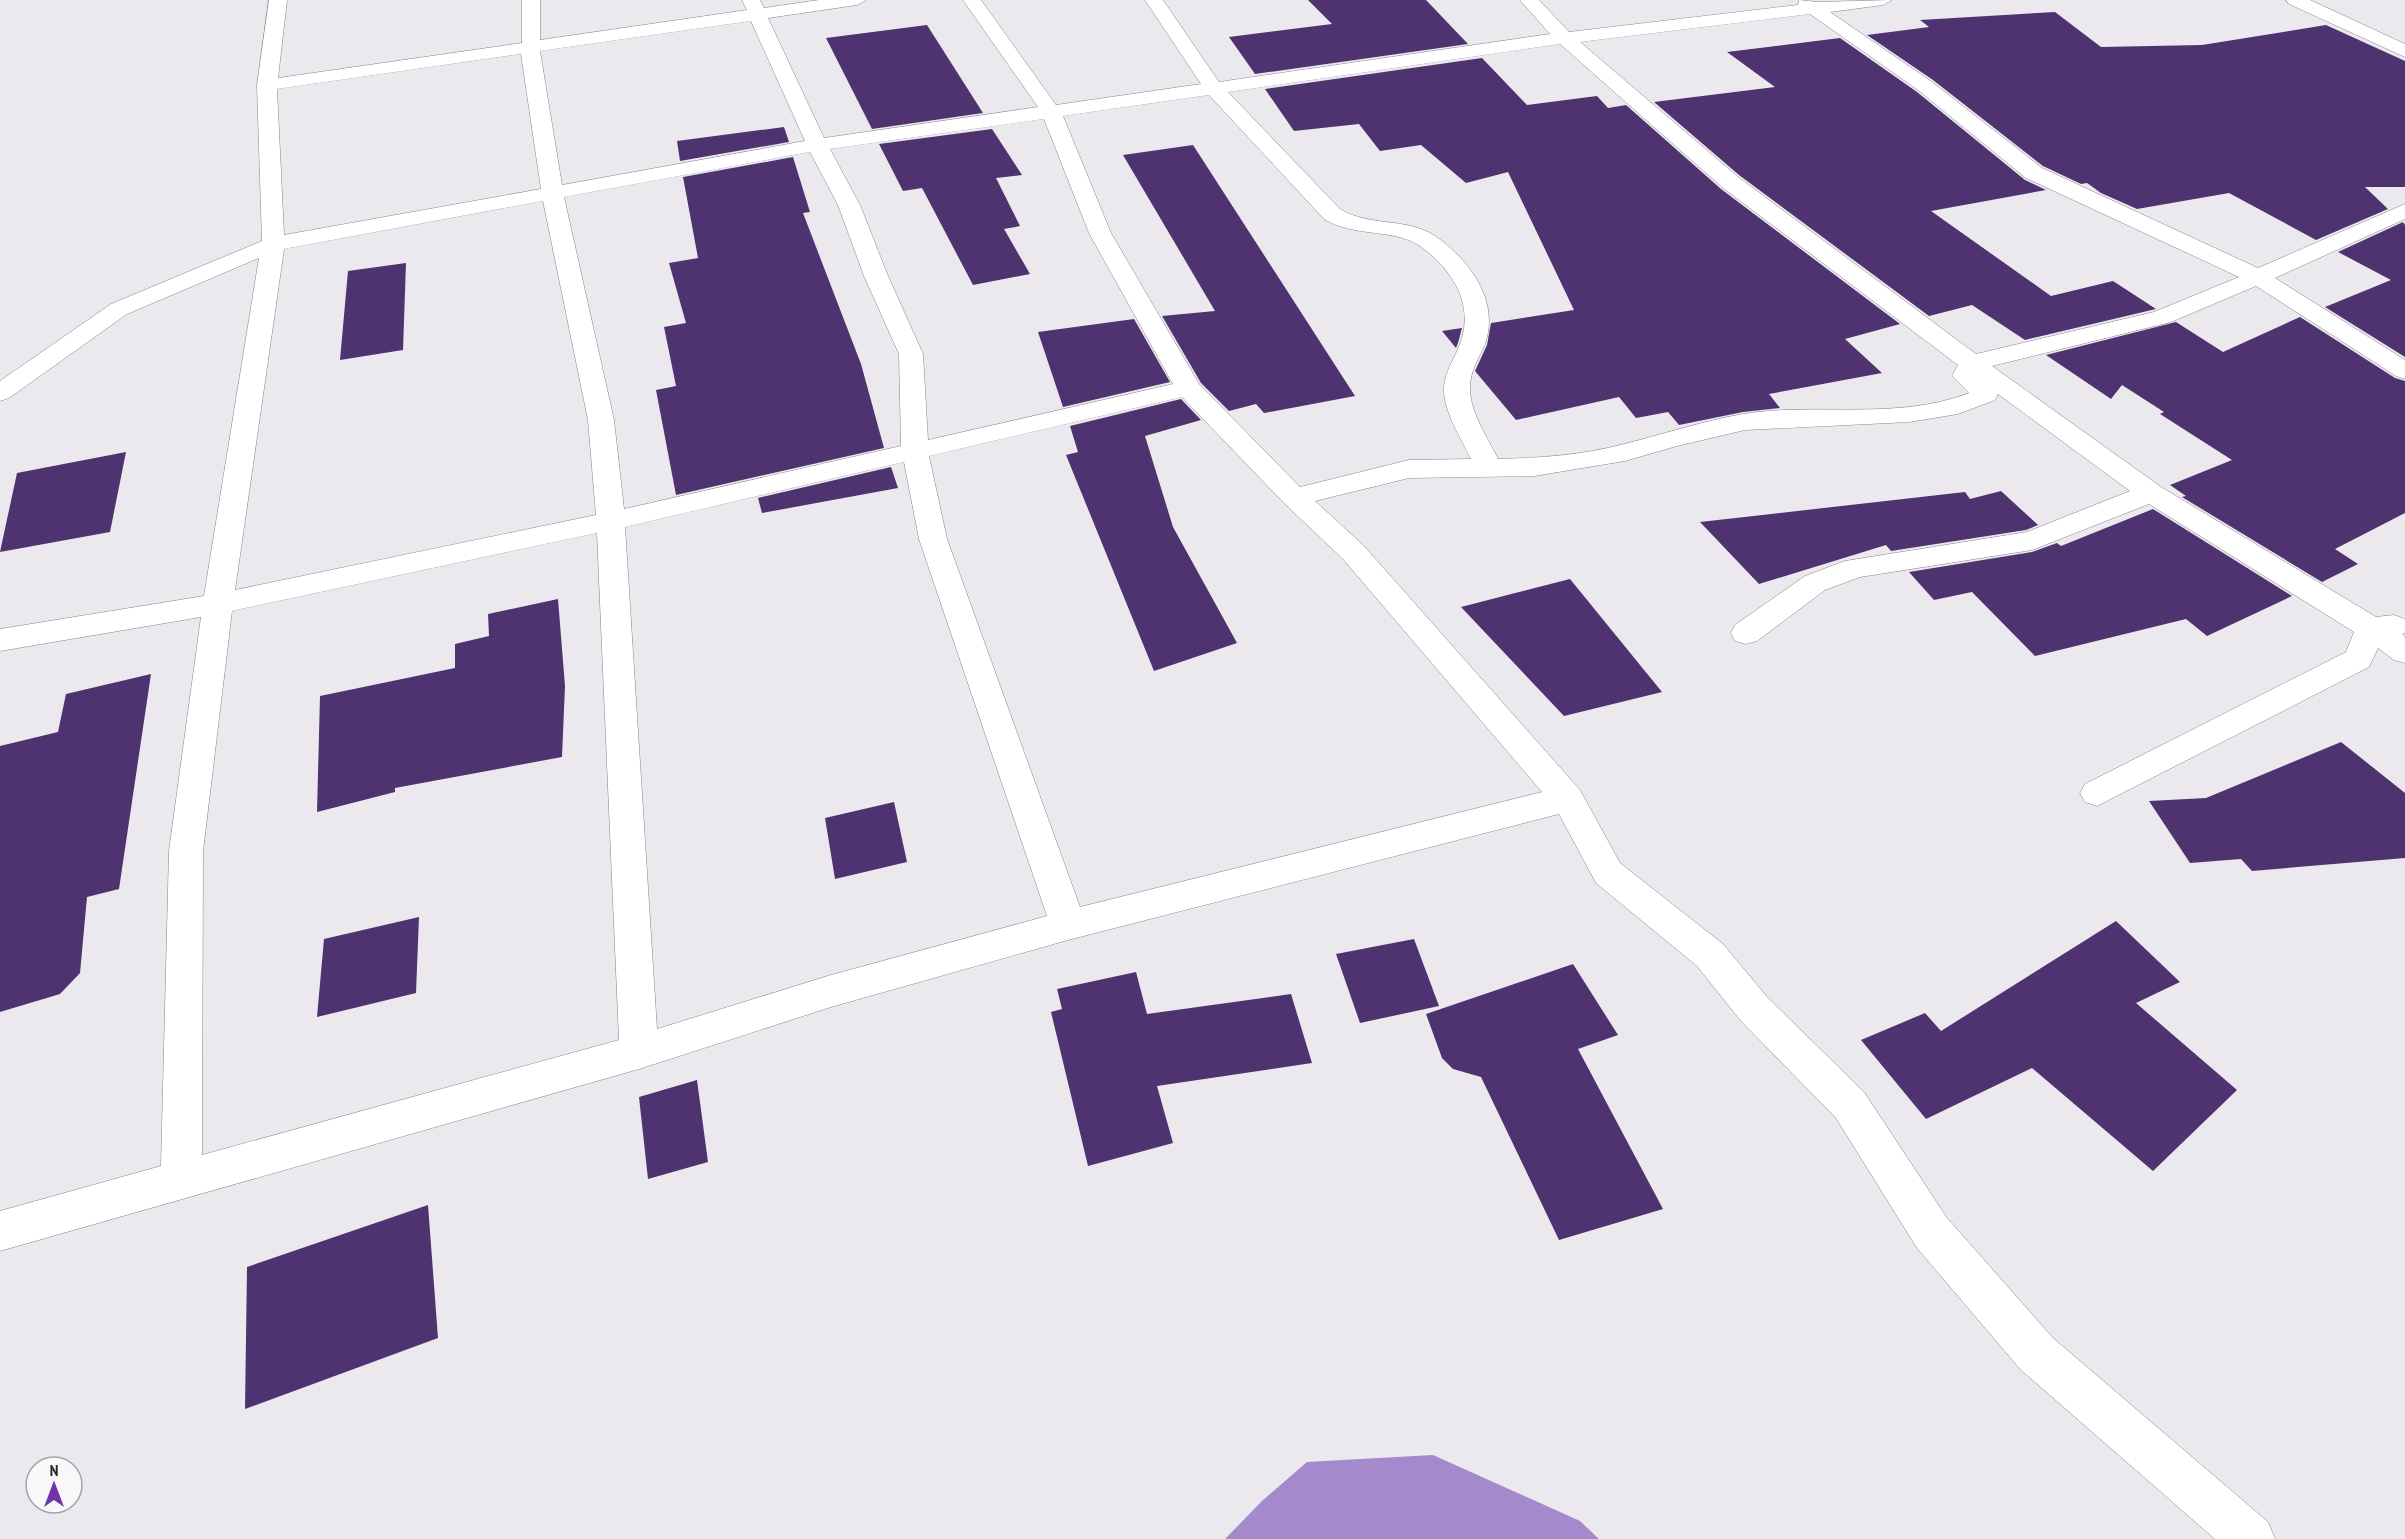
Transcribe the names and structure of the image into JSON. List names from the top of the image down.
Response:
{
  "north": "top"
}
